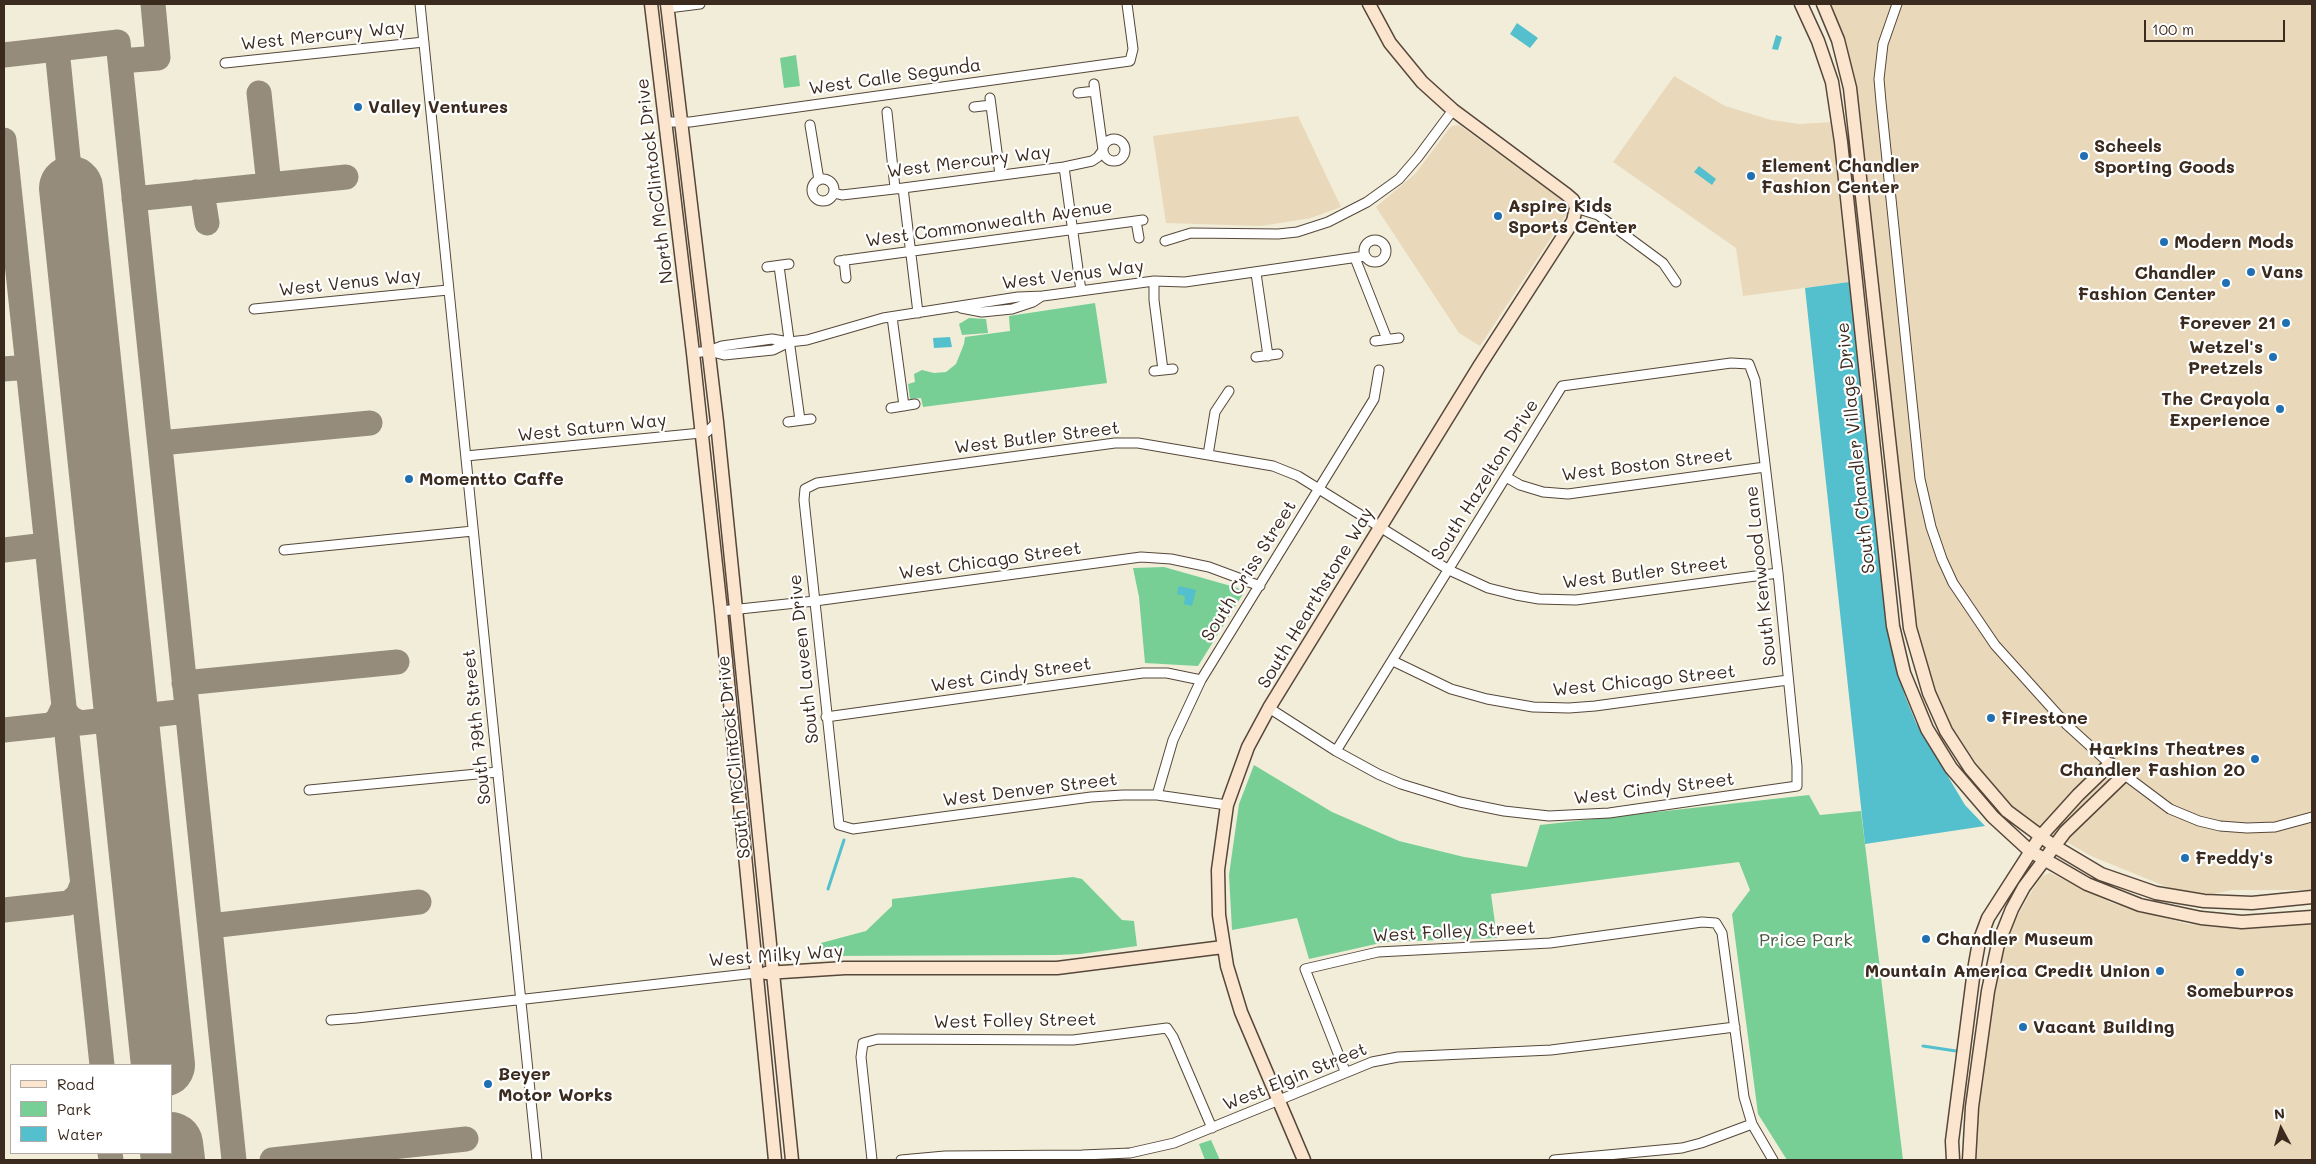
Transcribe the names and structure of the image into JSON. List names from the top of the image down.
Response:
{
  "streets": {
    "street": [
      "West Mercury Way",
      "West Calle Segunda",
      "North McClintock Drive",
      "West Commonwealth Avenue",
      "West Venus Way",
      "West Saturn Way",
      "West Butler Street",
      "South Chandler Village Drive",
      "West Boston Street",
      "South Hazelton Drive",
      "West Chicago Street",
      "South Criss Street",
      "South Kenwood Lane",
      "South Hearthstone Way",
      "South Laveen Drive",
      "West Cindy Street",
      "South 79th Street",
      "South McClintock Drive",
      "West Denver Street",
      "West Folley Street",
      "West Milky Way",
      "West Elgin Street"
    ]
  },
  "crossings": [
    ["West Mercury Way", "South 79th Street"],
    ["West Calle Segunda", "North McClintock Drive"],
    ["North McClintock Drive", "South McClintock Drive"],
    ["West Venus Way", "South 79th Street"],
    ["West Saturn Way", "South 79th Street"],
    ["West Saturn Way", "South McClintock Drive"],
    ["West Butler Street", "South Hazelton Drive"],
    ["West Butler Street", "South Criss Street"],
    ["West Butler Street", "South Kenwood Lane"],
    ["West Butler Street", "South Hearthstone Way"],
    ["West Butler Street", "South Laveen Drive"],
    ["West Boston Street", "South Hazelton Drive"],
    ["West Boston Street", "South Kenwood Lane"],
    ["South Hazelton Drive", "West Chicago Street"],
    ["South Hazelton Drive", "South Kenwood Lane"],
    ["South Hazelton Drive", "West Cindy Street"],
    ["West Chicago Street", "South Criss Street"],
    ["West Chicago Street", "South Kenwood Lane"],
    ["West Chicago Street", "South Laveen Drive"],
    ["West Chicago Street", "South McClintock Drive"],
    ["South Criss Street", "West Cindy Street"],
    ["South Criss Street", "West Denver Street"],
    ["South Kenwood Lane", "West Cindy Street"],
    ["South Hearthstone Way", "West Cindy Street"],
    ["South Hearthstone Way", "West Denver Street"],
    ["South Hearthstone Way", "West Milky Way"],
    ["South Hearthstone Way", "West Elgin Street"],
    ["South Laveen Drive", "West Cindy Street"],
    ["South Laveen Drive", "West Denver Street"],
    ["South 79th Street", "West Milky Way"],
    ["South McClintock Drive", "West Milky Way"],
    ["West Folley Street", "West Elgin Street"]
  ],
  "parks": ["Price Park"],
  "places": [
    "Valley Ventures",
    "Scheels Sporting Goods",
    "Element Chandler Fashion Center",
    "Aspire Kids Sports Center",
    "Modern Mods",
    "Vans",
    "Chandler Fashion Center",
    "Forever 21",
    "Wetzel's Pretzels",
    "The Crayola Experience",
    "Momentto Caffe",
    "Firestone",
    "Harkins Theatres Chandler Fashion 20",
    "Freddy's",
    "Chandler Museum",
    "Mountain America Credit Union",
    "Someburros",
    "Vacant Building",
    "Beyer Motor Works"
  ],
  "legend": ["Road", "Park", "Water"],
  "scale_bar": "100 m",
  "north": "top"
}
